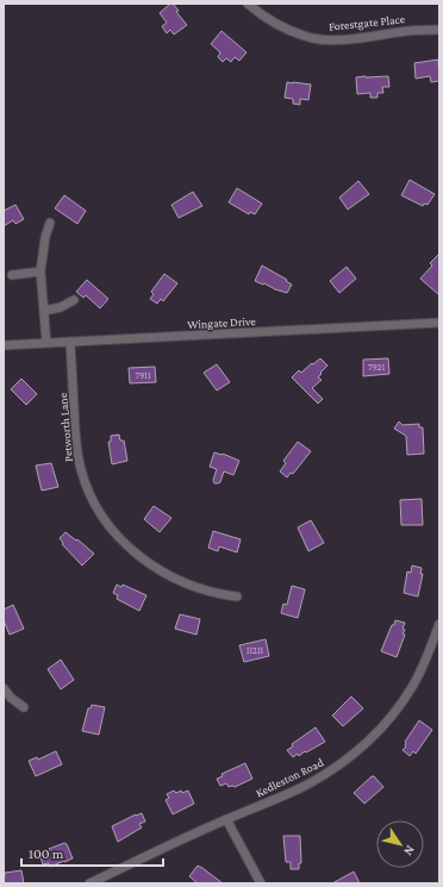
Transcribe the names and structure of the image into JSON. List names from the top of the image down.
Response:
{
  "streets": {
    "street": [
      "Forestgate Place",
      "Wingate Drive",
      "Petworth Lane",
      "Kedleston Road"
    ]
  },
  "crossings": [
    ["Wingate Drive", "Petworth Lane"]
  ],
  "house_numbers": ["7921", "7911", "11211"],
  "scale_bar": "100 m",
  "north": "bottom right"
}
